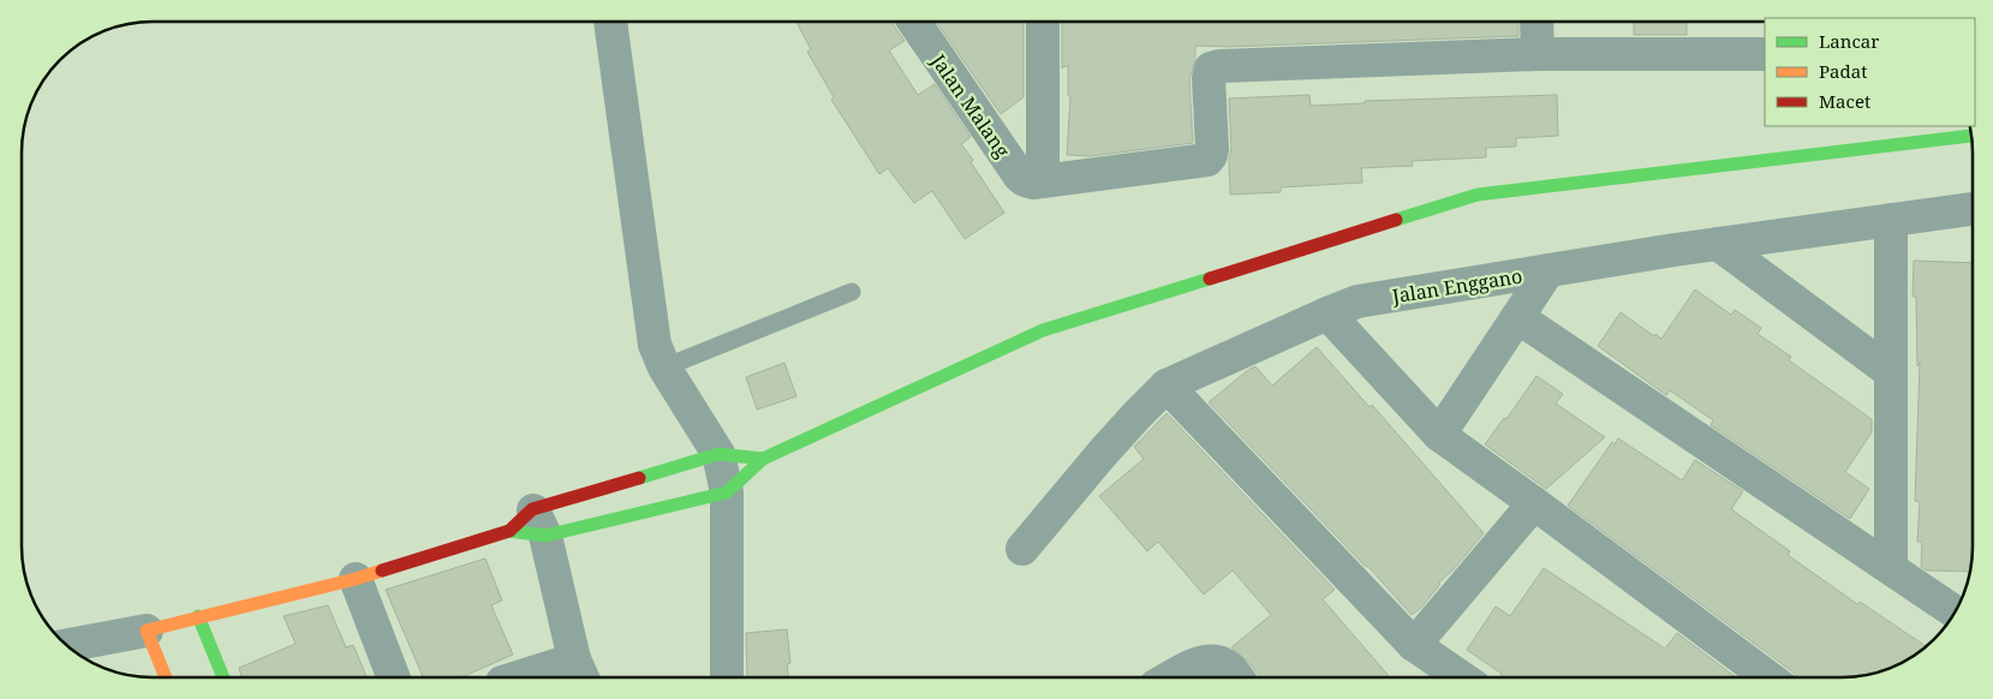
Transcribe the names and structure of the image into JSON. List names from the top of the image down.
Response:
{
  "streets": {
    "street": ["Jalan Malang", "Jalan Enggano"]
  },
  "legend": ["Lancar", "Padat", "Macet"]
}
